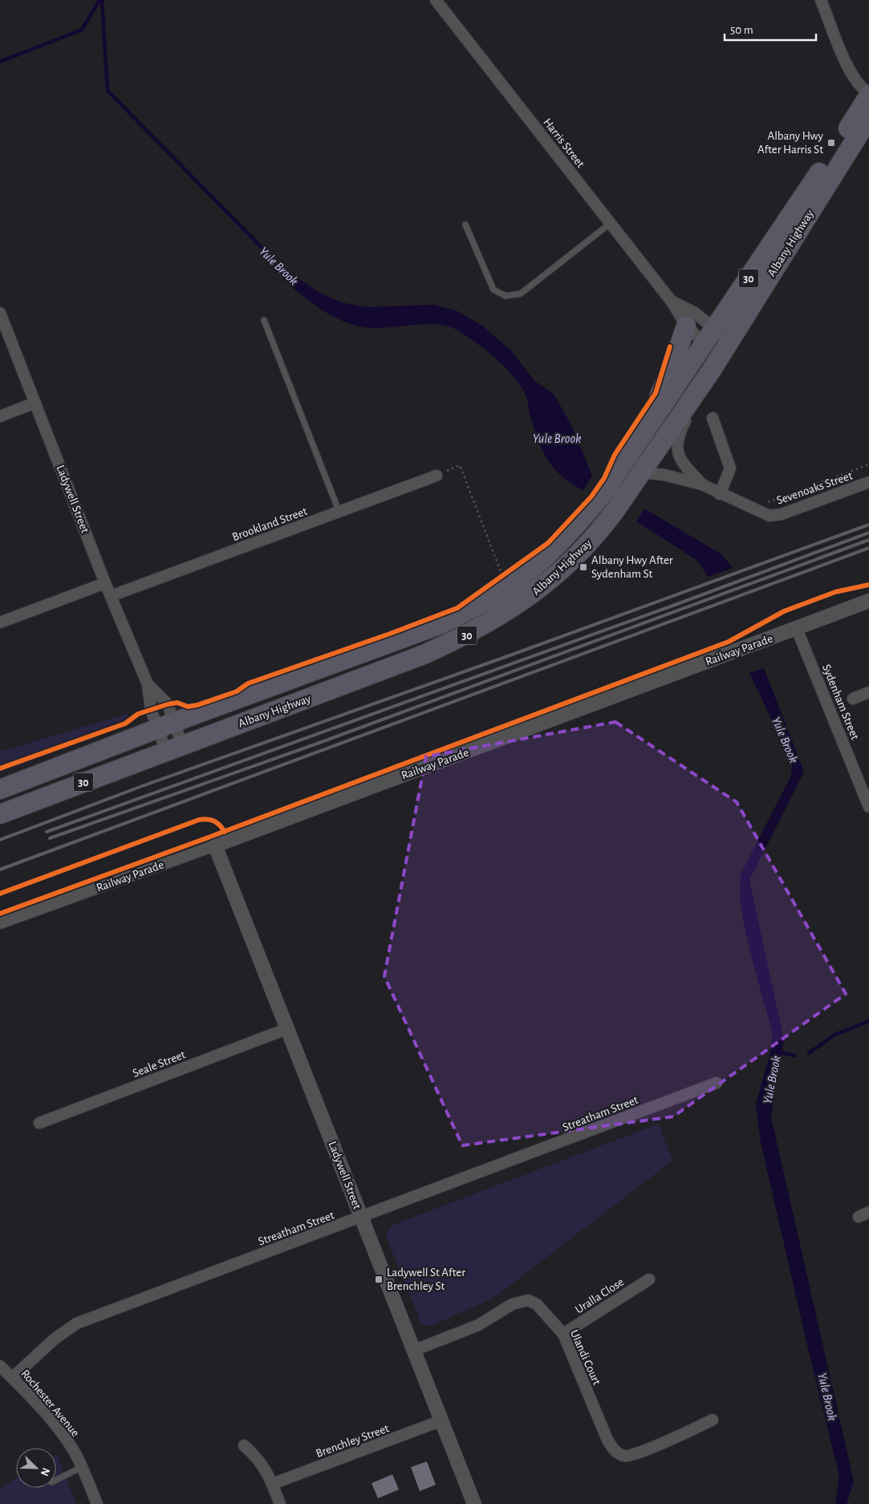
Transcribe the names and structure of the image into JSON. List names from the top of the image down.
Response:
{
  "streets": {
    "highway": ["Albany Highway", "30"],
    "street": [
      "Harris Street",
      "Sevenoaks Street",
      "Ladywell Street",
      "Brookland Street",
      "Railway Parade",
      "Sydenham Street",
      "Seale Street",
      "Streatham Street",
      "Uralla Close",
      "Ulandi Court",
      "Rochester Avenue",
      "Brenchley Street"
    ]
  },
  "crossings": [
    ["Harris Street", "Albany Highway"],
    ["Harris Street", "Sevenoaks Street"],
    ["Albany Highway", "Sevenoaks Street"],
    ["Albany Highway", "Ladywell Street"],
    ["Ladywell Street", "Brookland Street"],
    ["Ladywell Street", "Railway Parade"],
    ["Ladywell Street", "Seale Street"],
    ["Ladywell Street", "Streatham Street"],
    ["Ladywell Street", "Ulandi Court"],
    ["Ladywell Street", "Brenchley Street"],
    ["Railway Parade", "Sydenham Street"],
    ["Streatham Street", "Rochester Avenue"],
    ["Uralla Close", "Ulandi Court"]
  ],
  "water": ["Yule Brook"],
  "places": {
    "transit": ["Albany Hwy After Harris St", "Albany Hwy After Sydenham St", "Ladywell St After Brenchley St"]
  },
  "scale_bar": "50 m",
  "north": "bottom right"
}
